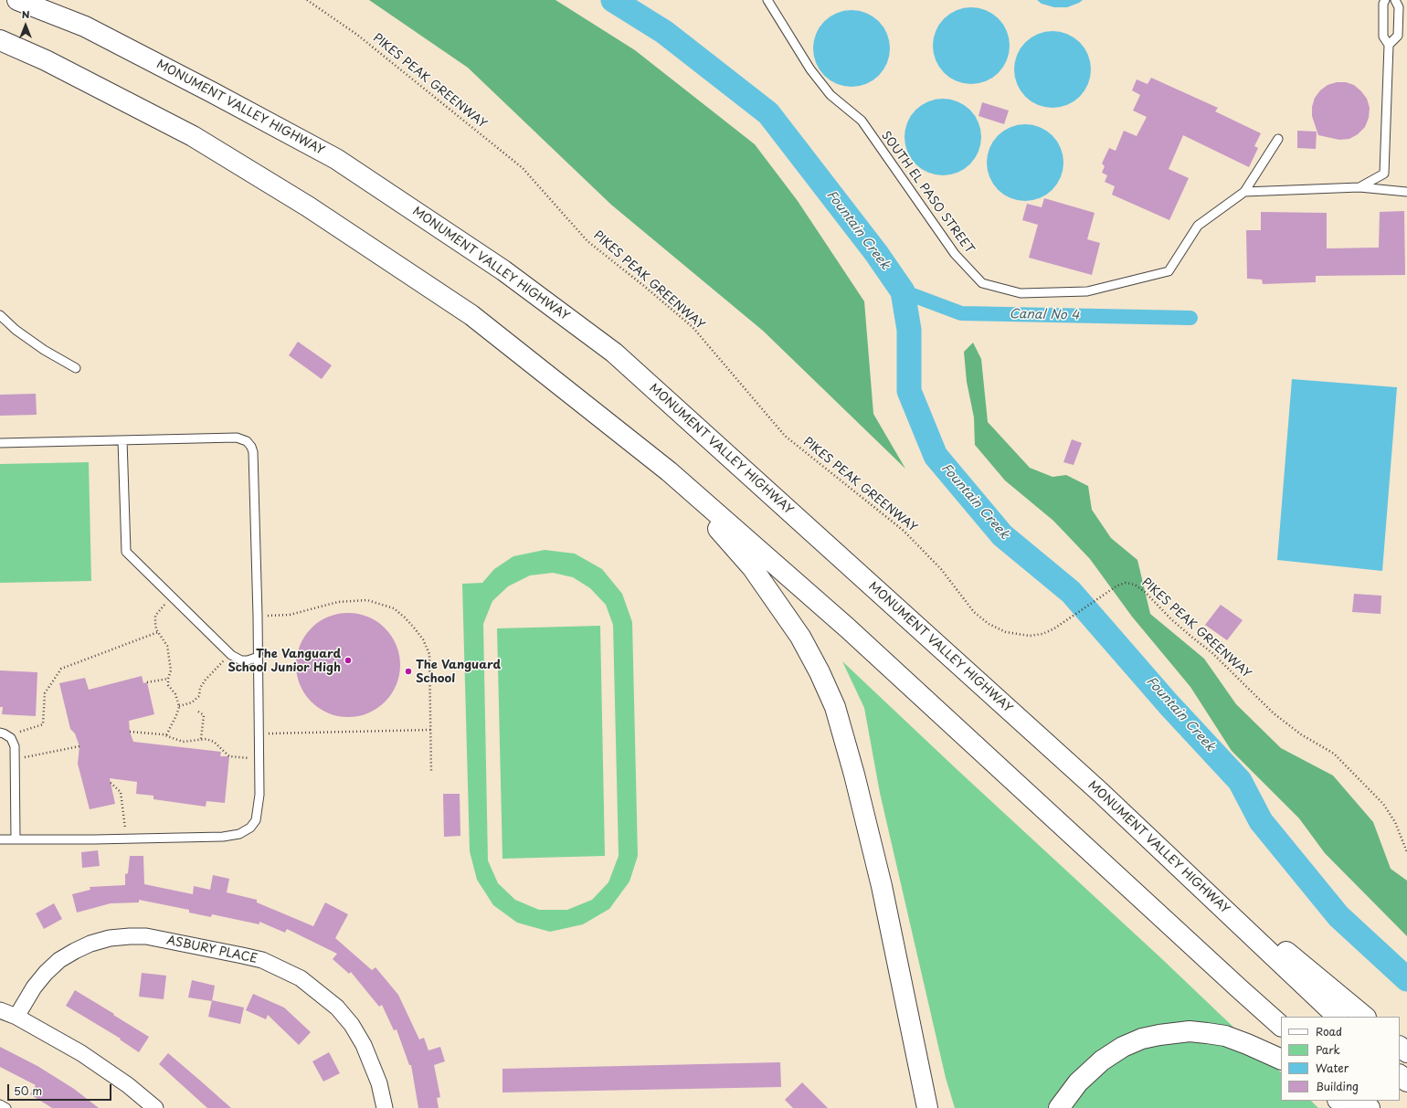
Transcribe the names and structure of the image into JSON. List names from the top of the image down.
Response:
{
  "streets": {
    "highway": ["MONUMENT VALLEY HIGHWAY"],
    "street": ["ASBURY PLACE"],
    "lane": ["SOUTH EL PASO STREET"],
    "path": ["PIKES PEAK GREENWAY"]
  },
  "water": ["Fountain Creek", "Canal No 4"],
  "places": ["The Vanguard School Junior High", "The Vanguard School"],
  "legend": [
    "Road",
    "Park",
    "Water",
    "Building"
  ],
  "scale_bar": "50 m",
  "north": "top"
}
